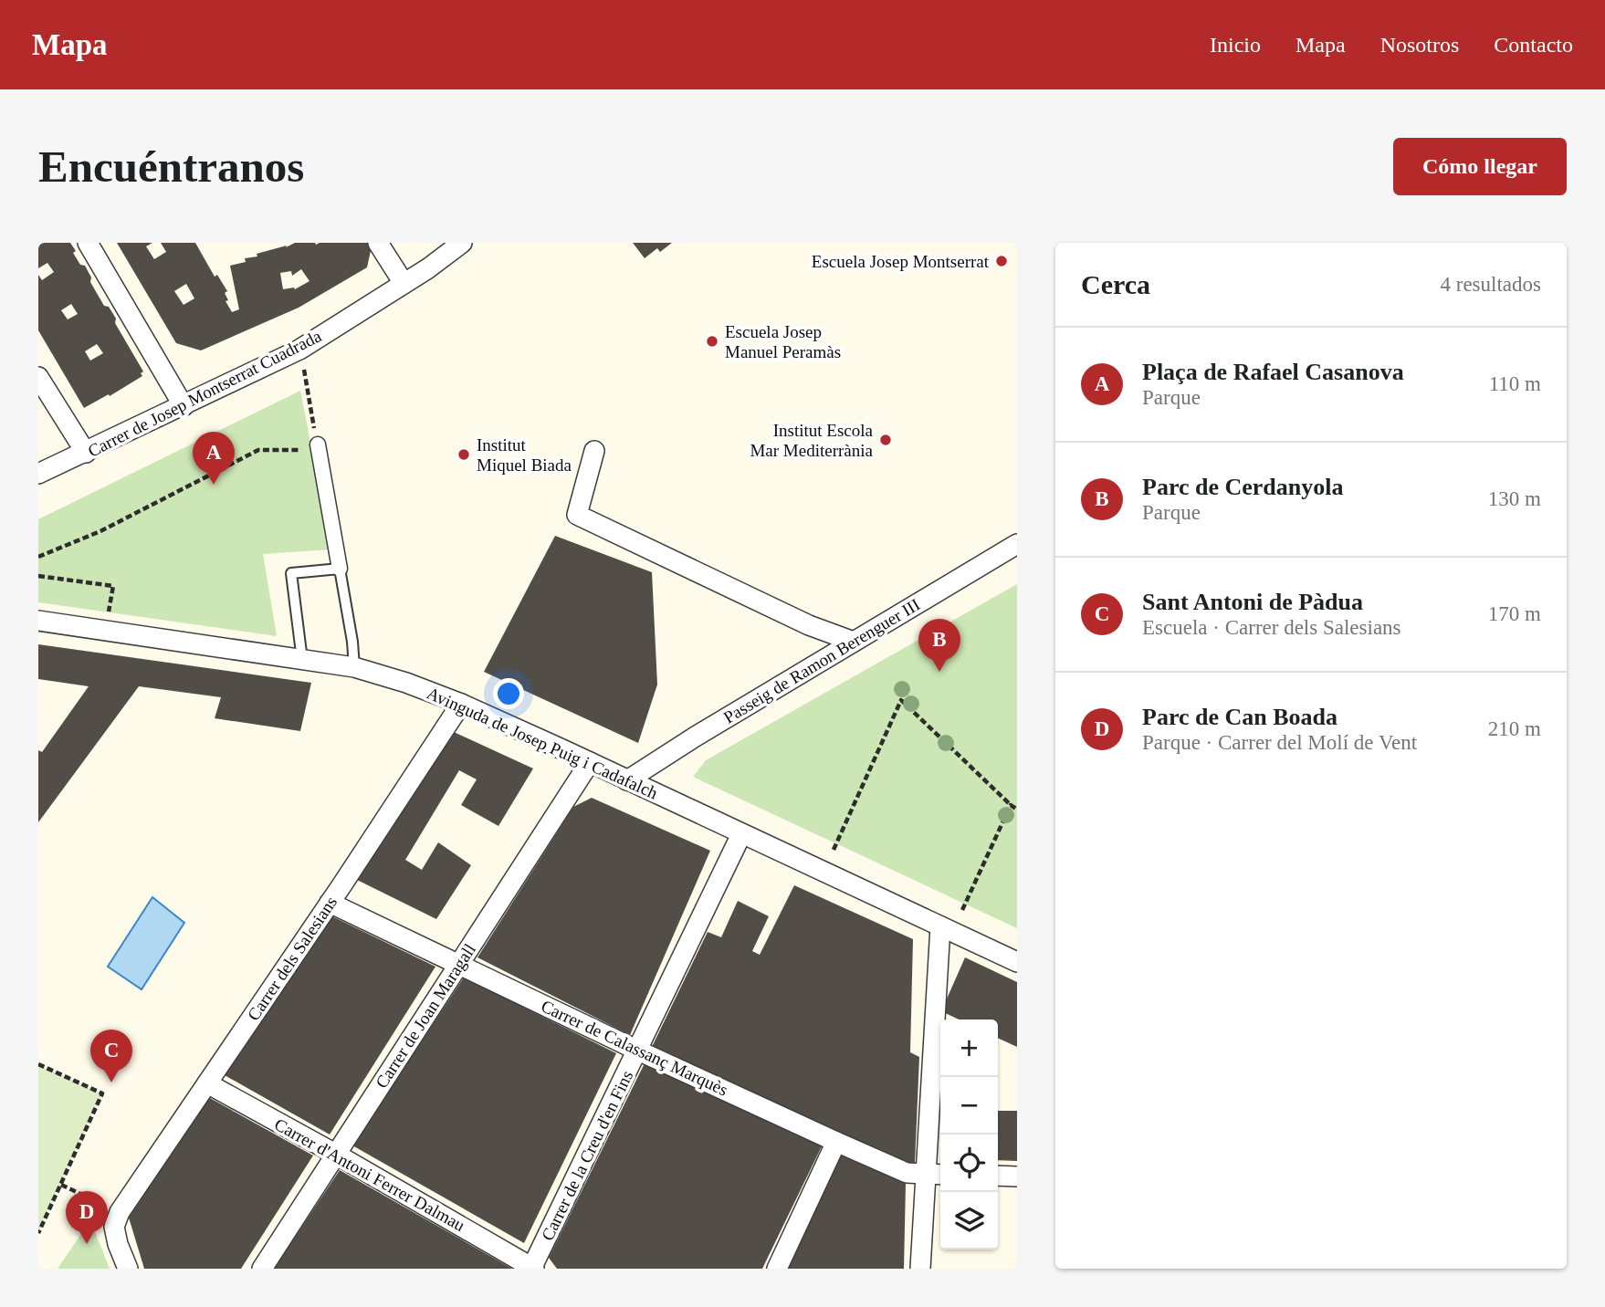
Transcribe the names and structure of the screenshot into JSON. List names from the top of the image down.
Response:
{
  "streets": {
    "street": [
      "Carrer de Josep Montserrat Cuadrada",
      "Passeig de Ramon Berenguer III",
      "Avinguda de Josep Puig i Cadafalch",
      "Carrer dels Salesians",
      "Carrer de Joan Maragall",
      "Carrer de Calassanç Marquès",
      "Carrer de la Creu d'en Fins",
      "Carrer d'Antoni Ferrer Dalmau"
    ]
  },
  "crossings": [
    ["Passeig de Ramon Berenguer III", "Avinguda de Josep Puig i Cadafalch"],
    ["Avinguda de Josep Puig i Cadafalch", "Carrer dels Salesians"],
    ["Avinguda de Josep Puig i Cadafalch", "Carrer de Joan Maragall"],
    ["Avinguda de Josep Puig i Cadafalch", "Carrer de la Creu d'en Fins"],
    ["Carrer dels Salesians", "Carrer de Calassanç Marquès"],
    ["Carrer dels Salesians", "Carrer d'Antoni Ferrer Dalmau"],
    ["Carrer de Joan Maragall", "Carrer de Calassanç Marquès"],
    ["Carrer de Joan Maragall", "Carrer d'Antoni Ferrer Dalmau"],
    ["Carrer de Calassanç Marquès", "Carrer de la Creu d'en Fins"],
    ["Carrer de la Creu d'en Fins", "Carrer d'Antoni Ferrer Dalmau"]
  ],
  "places": [
    "Escuela Josep Montserrat",
    "Escuela Josep Manuel Peramàs",
    "Institut Escola Mar Mediterrània",
    "Institut Miquel Biada"
  ],
  "page": {
    "header": "Mapa",
    "nav": [
      "Inicio",
      "Mapa",
      "Nosotros",
      "Contacto"
    ],
    "buttons": "Cómo llegar",
    "title": "Encuéntranos",
    "heading": ["Cerca", "4 resultados"],
    "list": [
      {
        "mark": "A",
        "name": "Plaça de Rafael Casanova",
        "note": "Parque",
        "value": "110 m"
      },
      {
        "mark": "B",
        "name": "Parc de Cerdanyola",
        "note": "Parque",
        "value": "130 m"
      },
      {
        "mark": "C",
        "name": "Sant Antoni de Pàdua",
        "note": "Escuela · Carrer dels Salesians",
        "value": "170 m"
      },
      {
        "mark": "D",
        "name": "Parc de Can Boada",
        "note": "Parque · Carrer del Molí de Vent",
        "value": "210 m"
      }
    ],
    "pins": [
      "A",
      "B",
      "C",
      "D"
    ],
    "map_buttons": ["+", "−"]
  }
}
